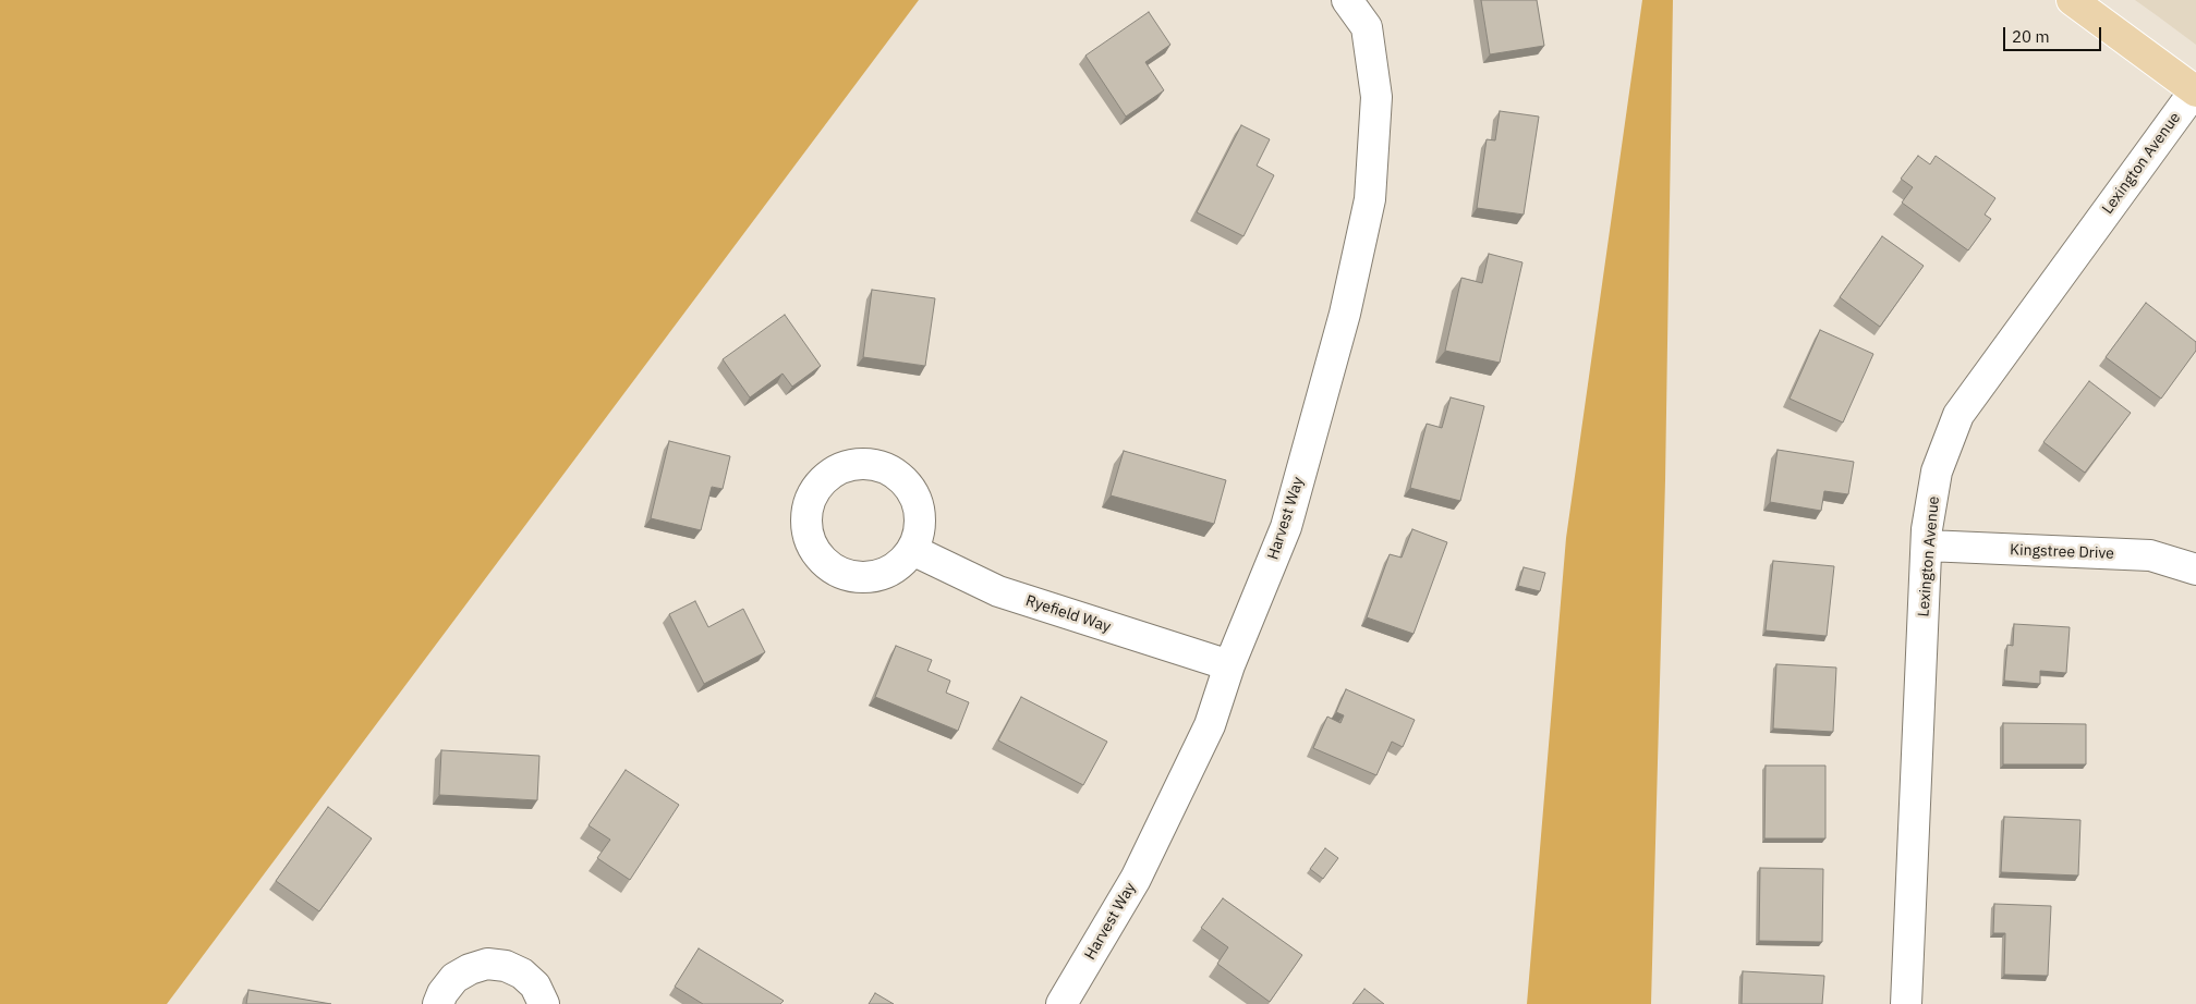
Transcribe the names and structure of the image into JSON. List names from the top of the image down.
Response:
{
  "streets": {
    "street": [
      "Lexington Avenue",
      "Harvest Way",
      "Kingstree Drive",
      "Ryefield Way"
    ]
  },
  "crossings": [
    ["Lexington Avenue", "Kingstree Drive"],
    ["Harvest Way", "Ryefield Way"]
  ],
  "scale_bar": "20 m"
}
